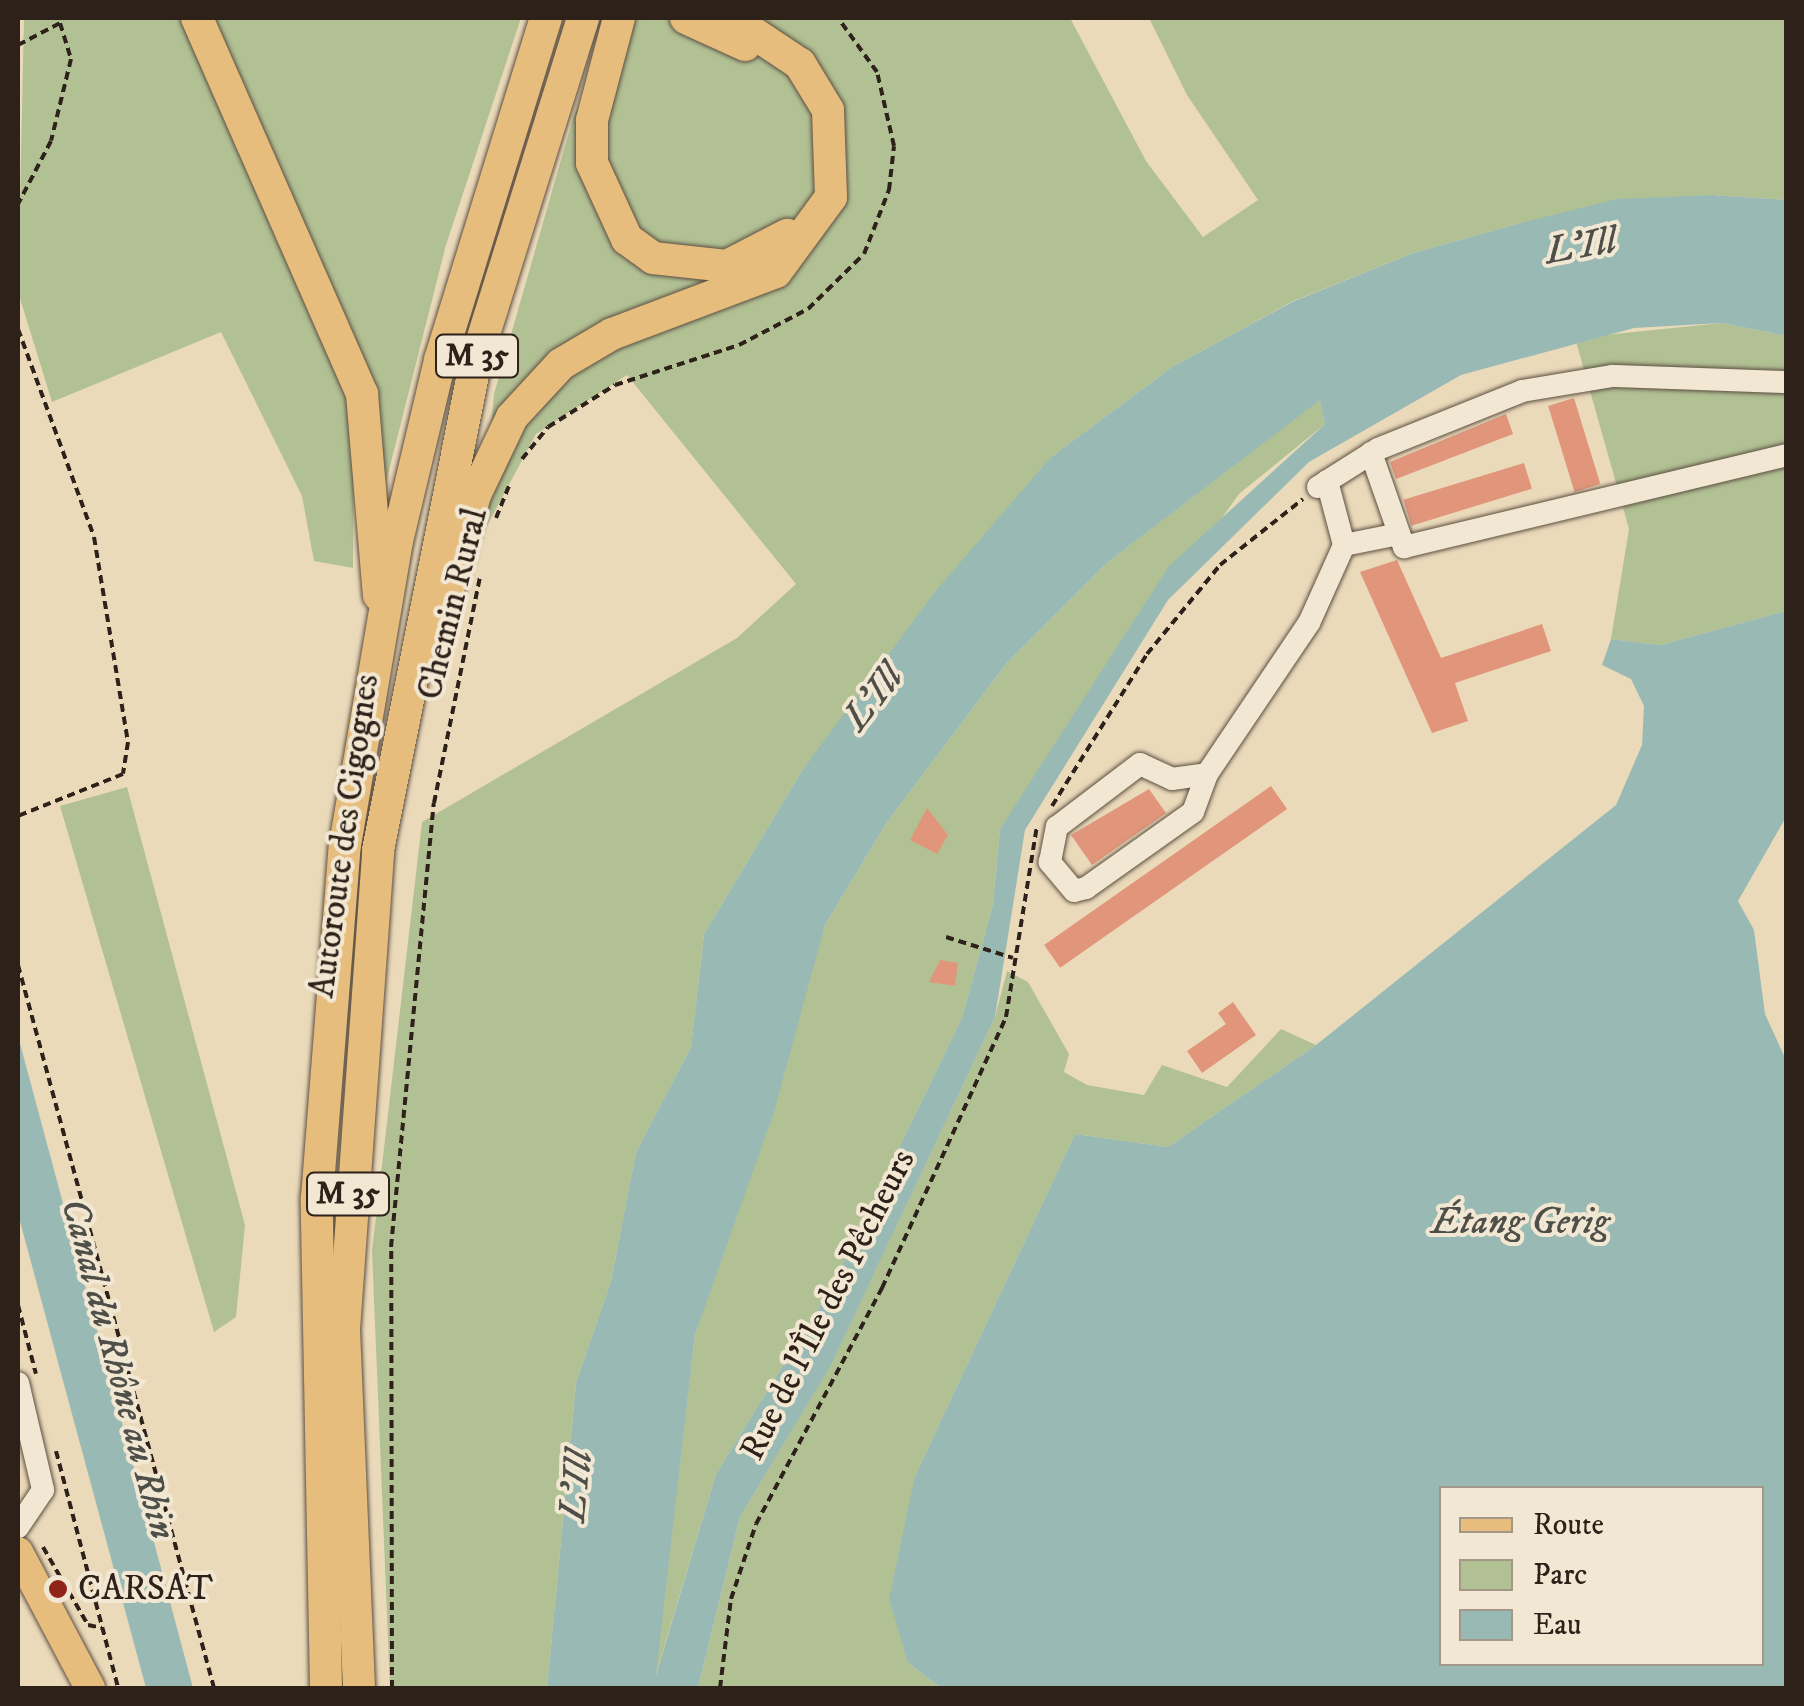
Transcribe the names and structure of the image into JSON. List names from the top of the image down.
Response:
{
  "streets": {
    "highway": ["M 35", "Autoroute des Cigognes"],
    "path": ["Chemin Rural", "Rue de l'Île des Pêcheurs"]
  },
  "water": ["L'Ill", "Étang Gerig", "Canal du Rhône au Rhin"],
  "places": ["CARSAT"],
  "legend": ["Route", "Parc", "Eau"]
}
